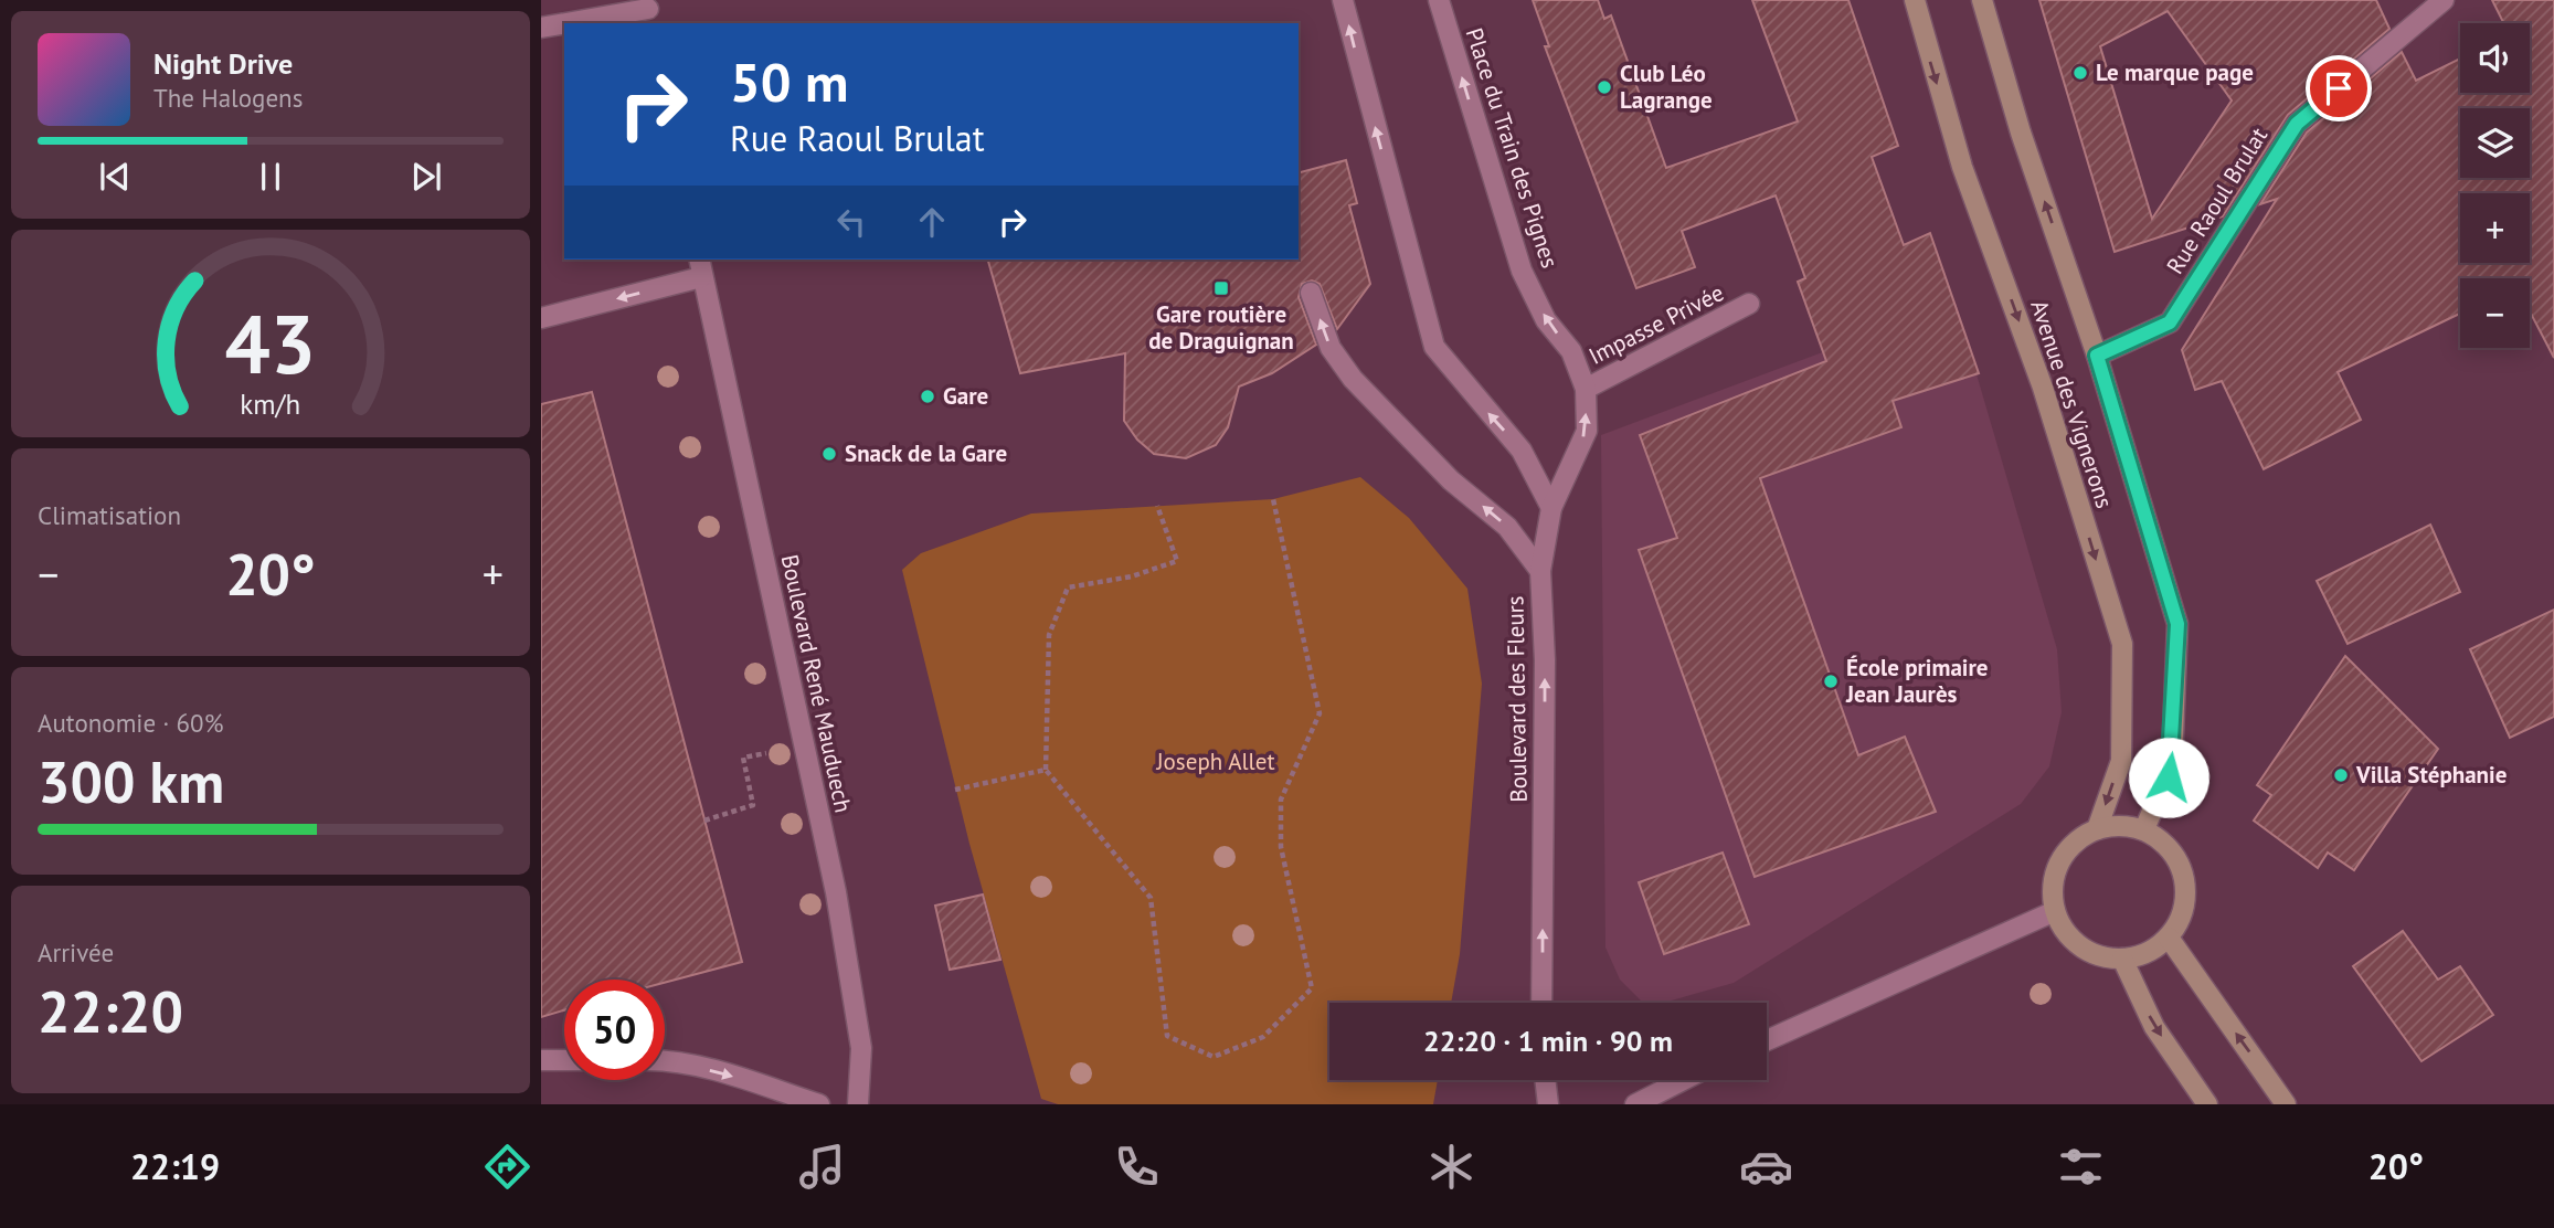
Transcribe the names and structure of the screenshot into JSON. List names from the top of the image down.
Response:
{
  "streets": {
    "main road": ["Avenue des Vignerons"],
    "street": [
      "Place du Train des Pignes",
      "Rue Raoul Brulat",
      "Impasse Privée",
      "Boulevard René Mauduech",
      "Boulevard des Fleurs"
    ]
  },
  "crossings": [
    ["Place du Train des Pignes", "Impasse Privée"],
    ["Place du Train des Pignes", "Boulevard des Fleurs"],
    ["Rue Raoul Brulat", "Avenue des Vignerons"],
    ["Impasse Privée", "Boulevard des Fleurs"]
  ],
  "one_way": ["Boulevard des Fleurs"],
  "parks": ["Joseph Allet"],
  "places": {
    "other": [
      "Le marque page",
      "Club Léo Lagrange",
      "Gare",
      "Snack de la Gare",
      "École primaire Jean Jaurès",
      "Villa Stéphanie"
    ],
    "transit": ["Gare routière de Draguignan"]
  },
  "page": {
    "map_buttons": ["+", "−"],
    "turn": ["50 m", "Rue Raoul Brulat"],
    "song": ["Night Drive", "The Halogens"],
    "tile": [
      "Climatisation",
      ["Autonomie · 60%", "300 km"],
      ["Arrivée", "22:20"]
    ],
    "heat": ["−", "20°", "+"],
    "limit": "50",
    "trip": "22:20 · 1 min · 90 m",
    "tabs": ["22:19", "20°"],
    "gauge": ["43", "km/h"]
  }
}
